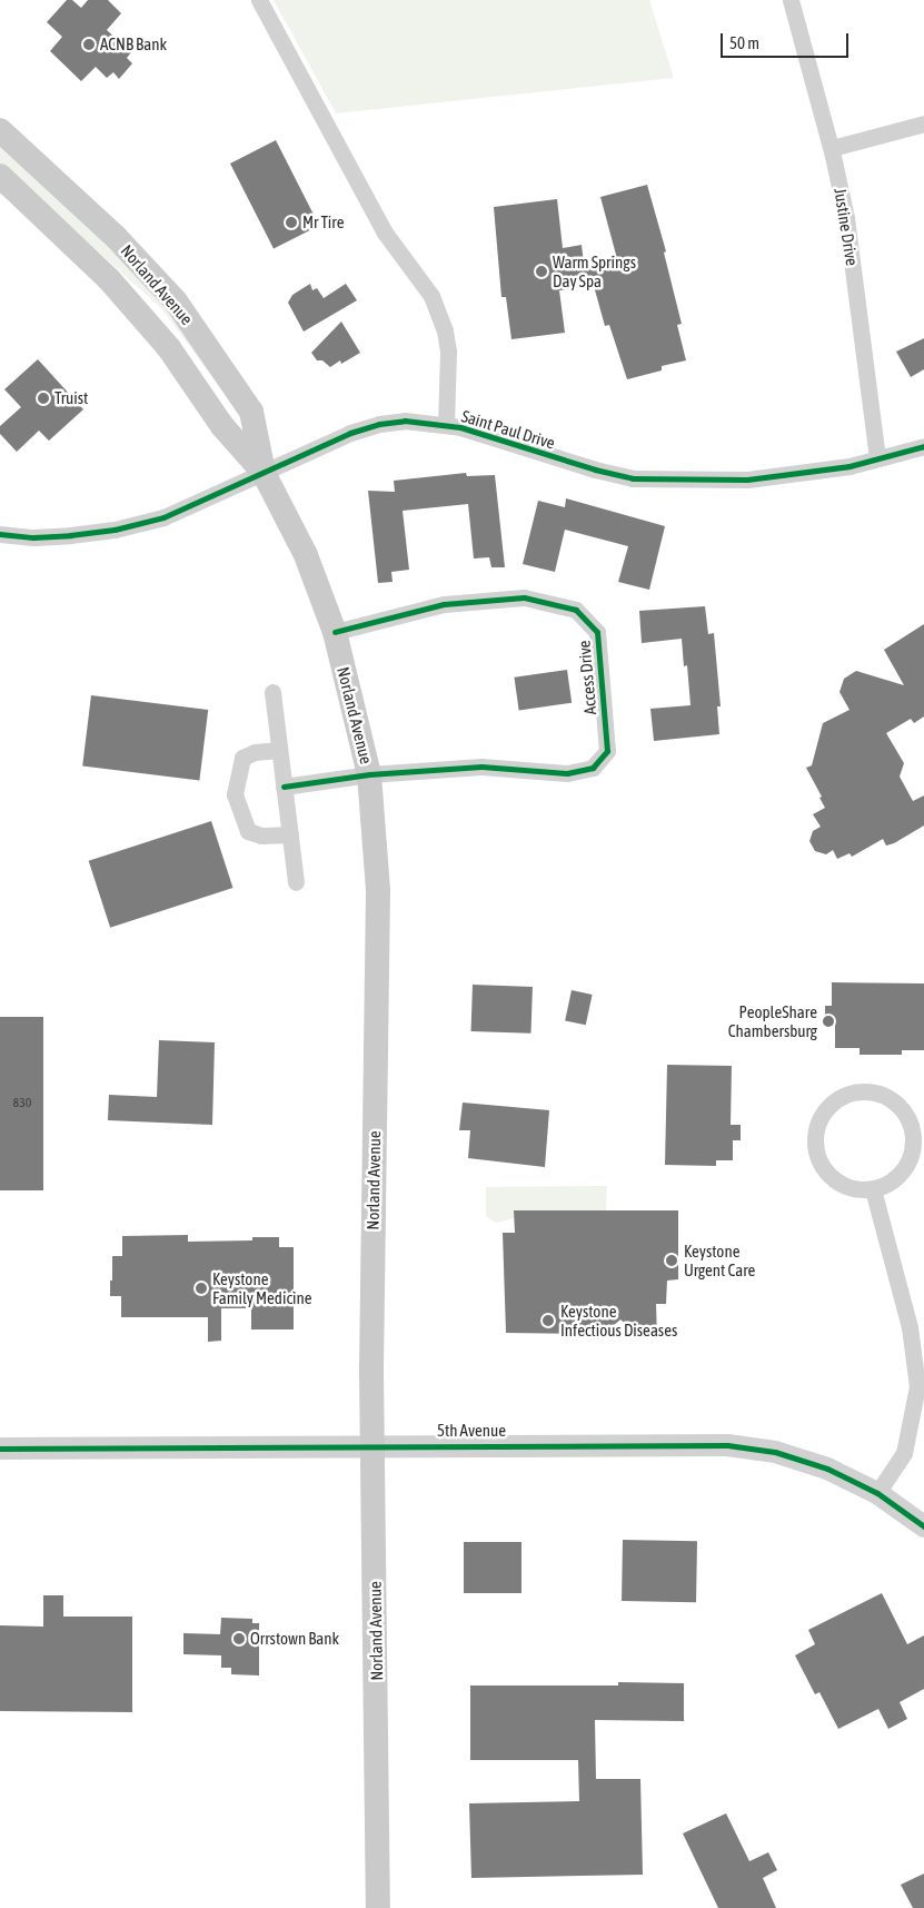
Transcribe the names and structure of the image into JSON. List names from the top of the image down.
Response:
{
  "streets": {
    "main road": ["Norland Avenue"],
    "street": [
      "Justine Drive",
      "Saint Paul Drive",
      "Access Drive",
      "5th Avenue"
    ]
  },
  "crossings": [
    ["Justine Drive", "Saint Paul Drive"],
    ["Norland Avenue", "Saint Paul Drive"],
    ["Norland Avenue", "Access Drive"],
    ["Norland Avenue", "5th Avenue"]
  ],
  "places": [
    "ACNB Bank",
    "Mr Tire",
    "Warm Springs Day Spa",
    "Truist",
    "PeopleShare Chambersburg",
    "Keystone Urgent Care",
    "Keystone Family Medicine",
    "Keystone Infectious Diseases",
    "Orrstown Bank"
  ],
  "house_numbers": ["830"],
  "scale_bar": "50 m"
}
